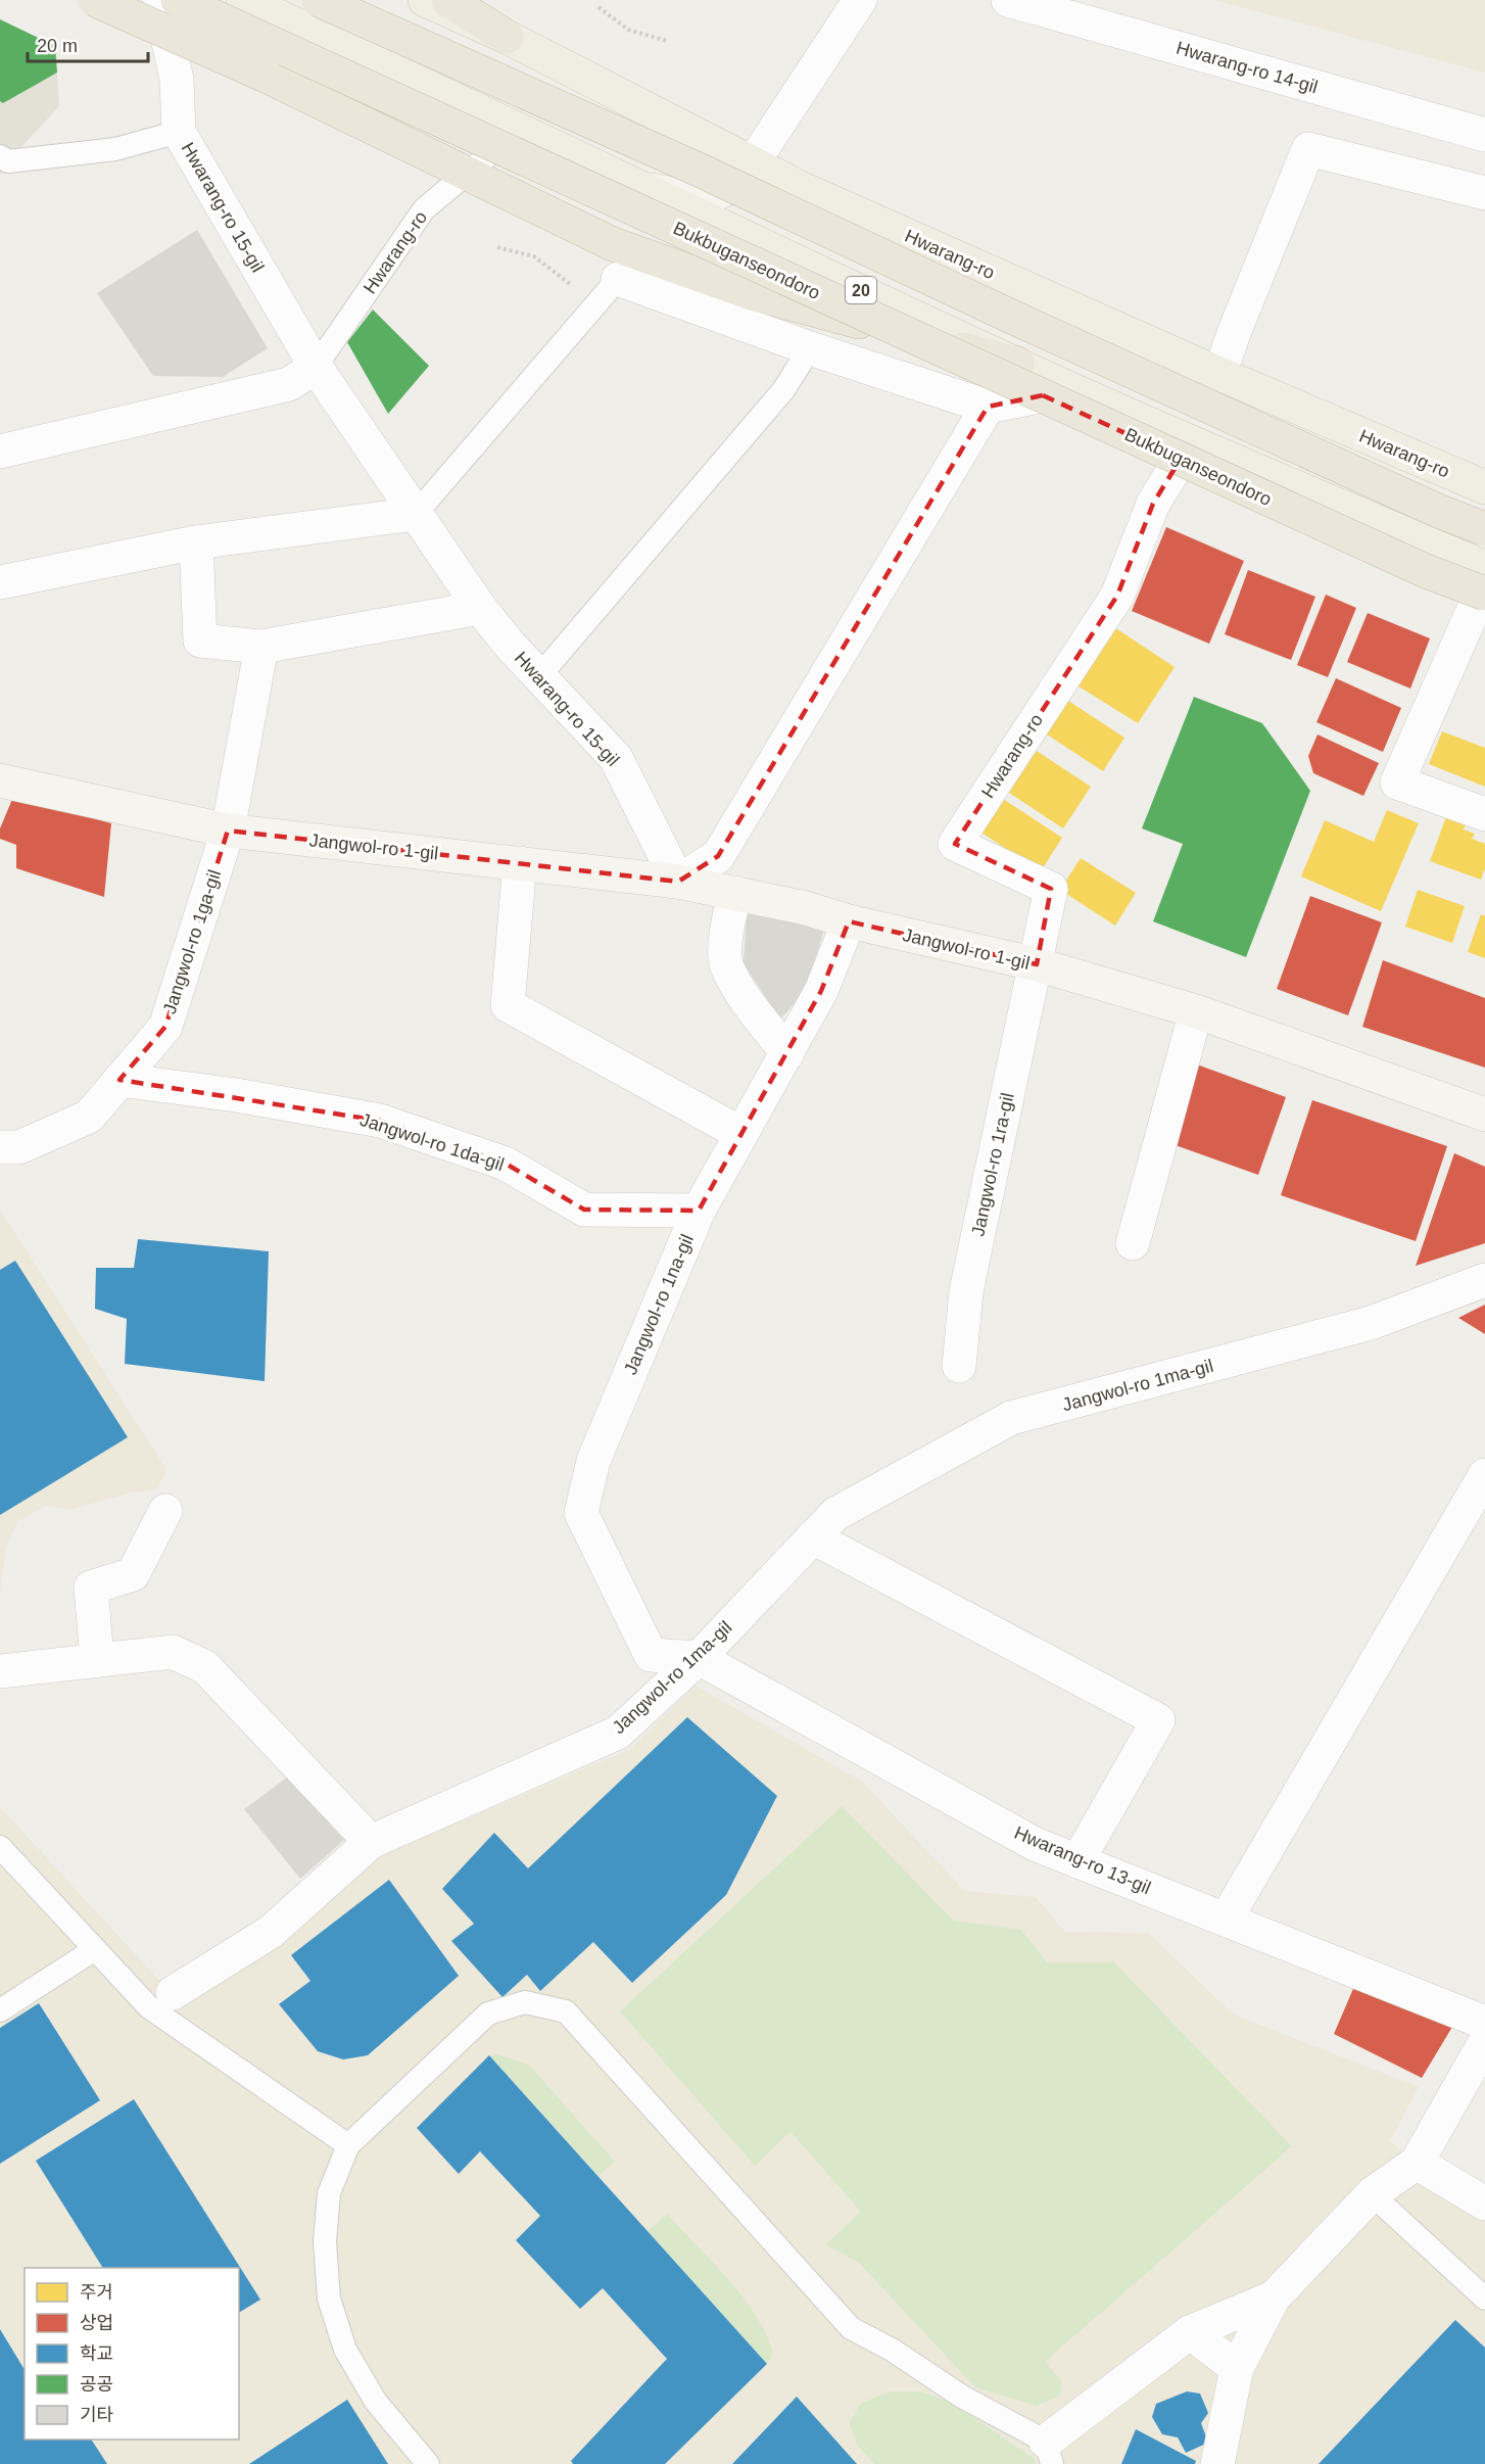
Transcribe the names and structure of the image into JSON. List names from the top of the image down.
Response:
{
  "streets": {
    "highway": ["Bukbuganseondoro"],
    "main road": ["Hwarang-ro", "20"],
    "street": [
      "Hwarang-ro 14-gil",
      "Hwarang-ro 15-gil",
      "Jangwol-ro 1-gil",
      "Jangwol-ro 1ga-gil",
      "Jangwol-ro 1da-gil",
      "Jangwol-ro 1ra-gil",
      "Jangwol-ro 1na-gil",
      "Jangwol-ro 1ma-gil",
      "Hwarang-ro 13-gil"
    ]
  },
  "crossings": [
    ["Hwarang-ro 15-gil", "Hwarang-ro"],
    ["Hwarang-ro 15-gil", "Jangwol-ro 1-gil"],
    ["Hwarang-ro", "20"],
    ["Hwarang-ro", "Jangwol-ro 1-gil"],
    ["Hwarang-ro", "Jangwol-ro 1ra-gil"],
    ["Jangwol-ro 1-gil", "Jangwol-ro 1ga-gil"],
    ["Jangwol-ro 1-gil", "Jangwol-ro 1ra-gil"],
    ["Jangwol-ro 1-gil", "Jangwol-ro 1na-gil"],
    ["Jangwol-ro 1ga-gil", "Jangwol-ro 1da-gil"],
    ["Jangwol-ro 1da-gil", "Jangwol-ro 1na-gil"],
    ["Jangwol-ro 1na-gil", "Jangwol-ro 1ma-gil"],
    ["Jangwol-ro 1na-gil", "Hwarang-ro 13-gil"],
    ["Jangwol-ro 1ma-gil", "Hwarang-ro 13-gil"]
  ],
  "legend": [
    "주거",
    "상업",
    "학교",
    "공공",
    "기타"
  ],
  "scale_bar": "20 m"
}
